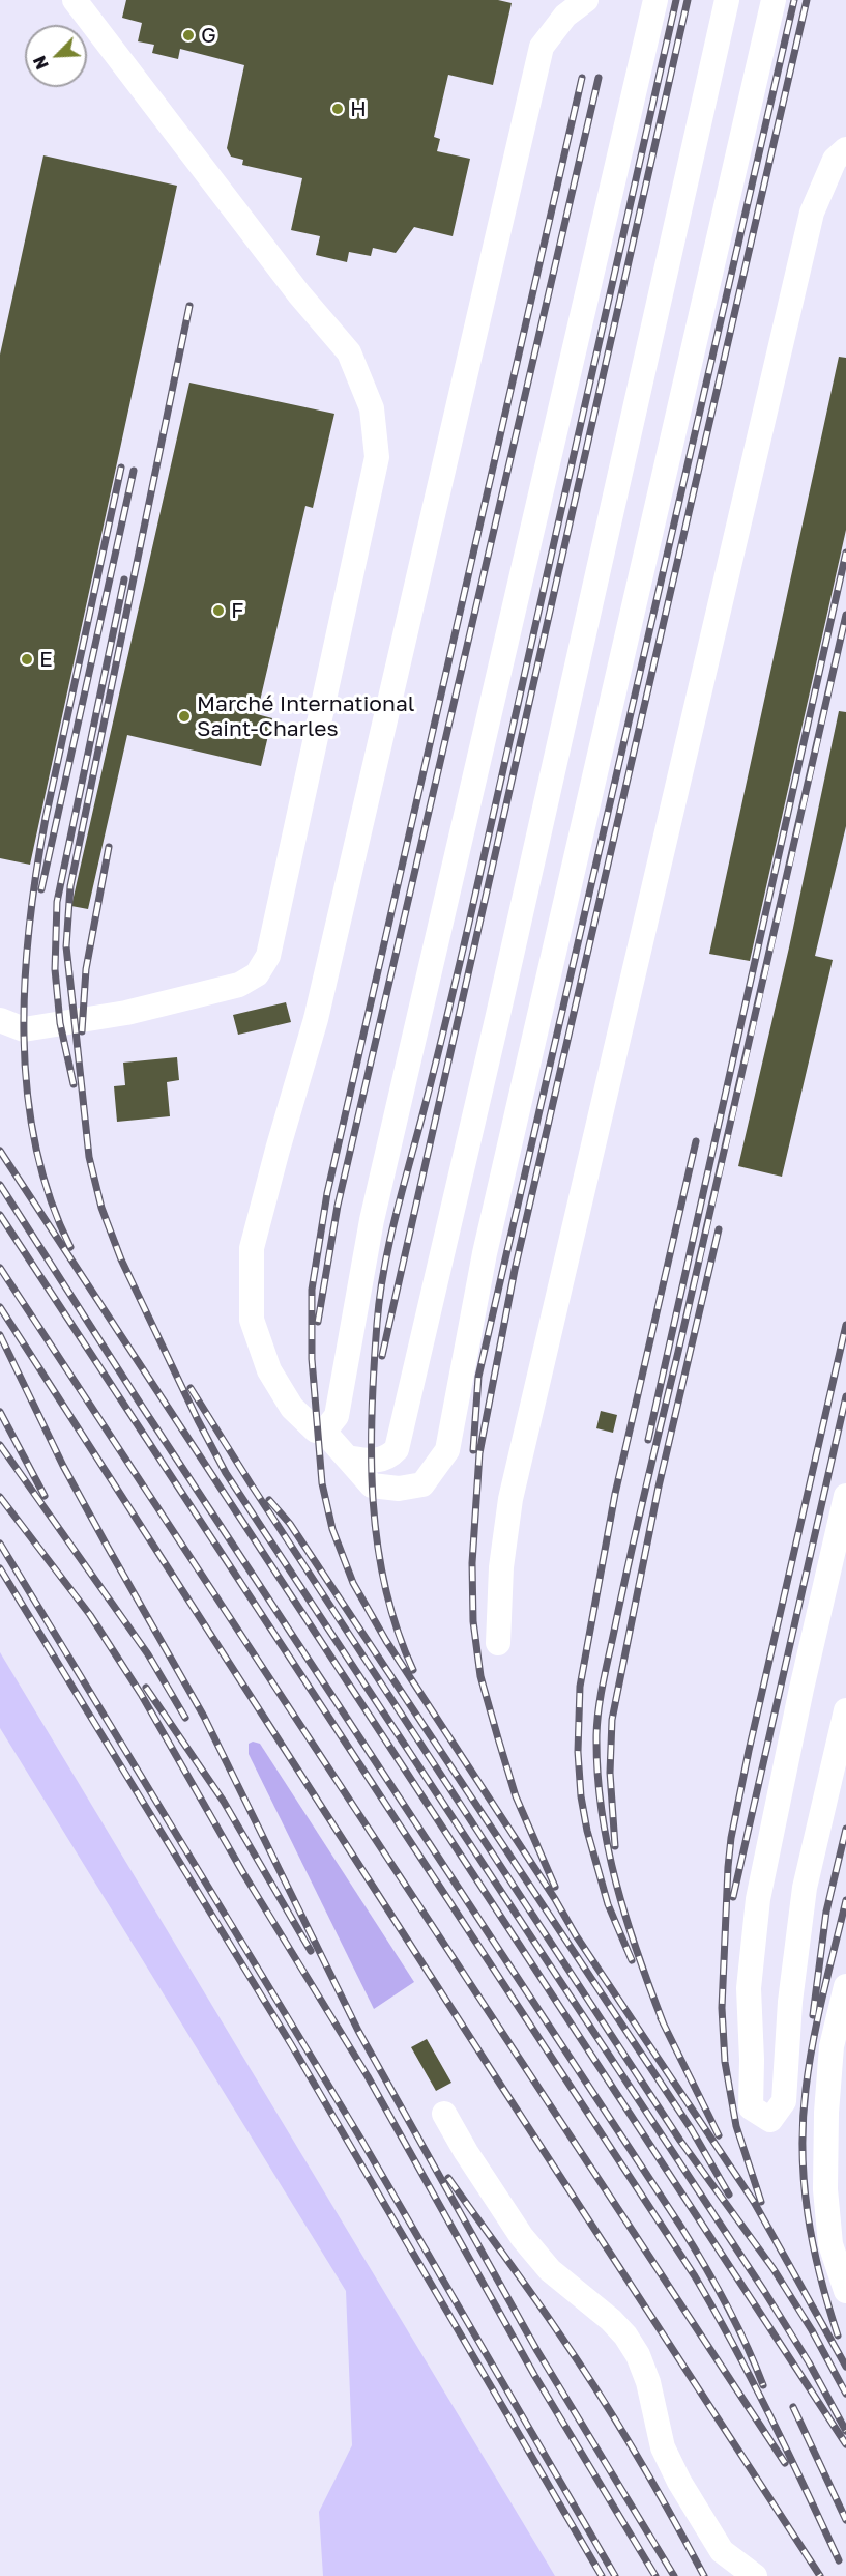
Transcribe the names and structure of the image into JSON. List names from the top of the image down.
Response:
{
  "places": [
    "G",
    "H",
    "F",
    "E",
    "Marché International Saint-Charles"
  ],
  "north": "bottom left"
}
